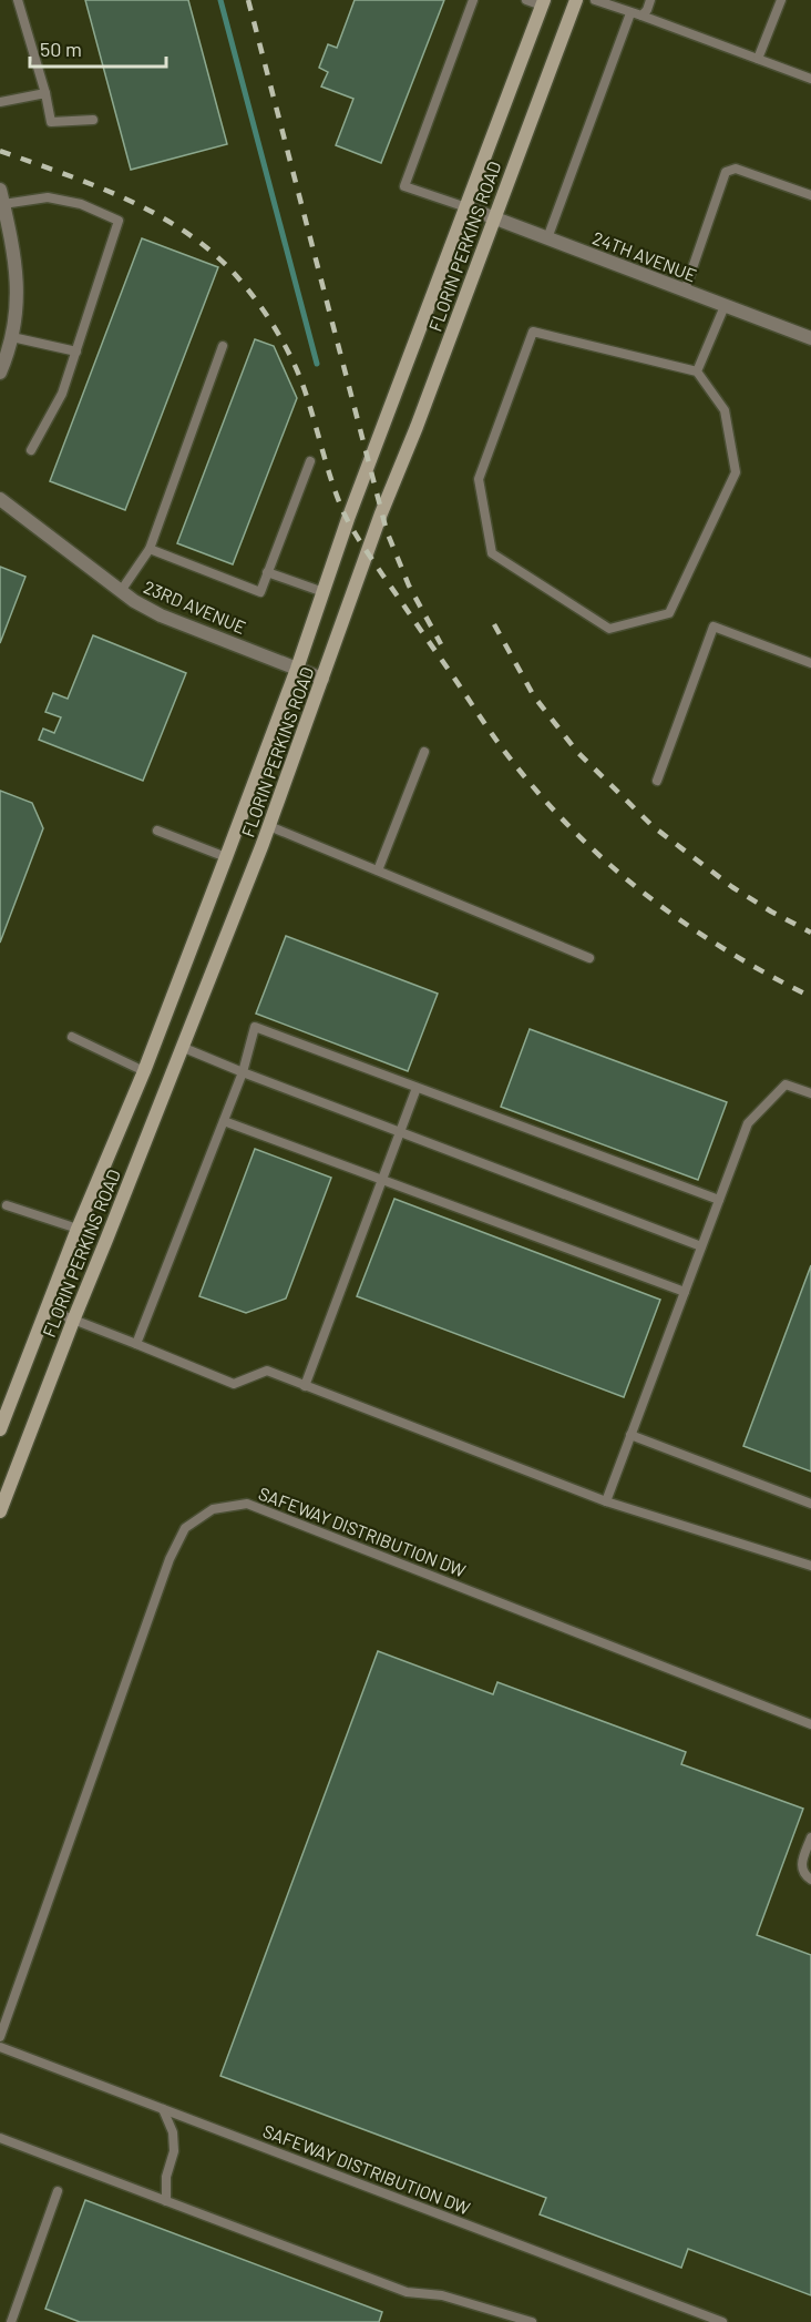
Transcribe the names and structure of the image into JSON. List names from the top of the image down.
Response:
{
  "streets": {
    "main road": ["FLORIN PERKINS ROAD"],
    "street": ["24TH AVENUE", "23RD AVENUE"],
    "lane": ["SAFEWAY DISTRIBUTION DW"]
  },
  "crossings": [
    ["FLORIN PERKINS ROAD", "24TH AVENUE"],
    ["FLORIN PERKINS ROAD", "23RD AVENUE"]
  ],
  "scale_bar": "50 m"
}
